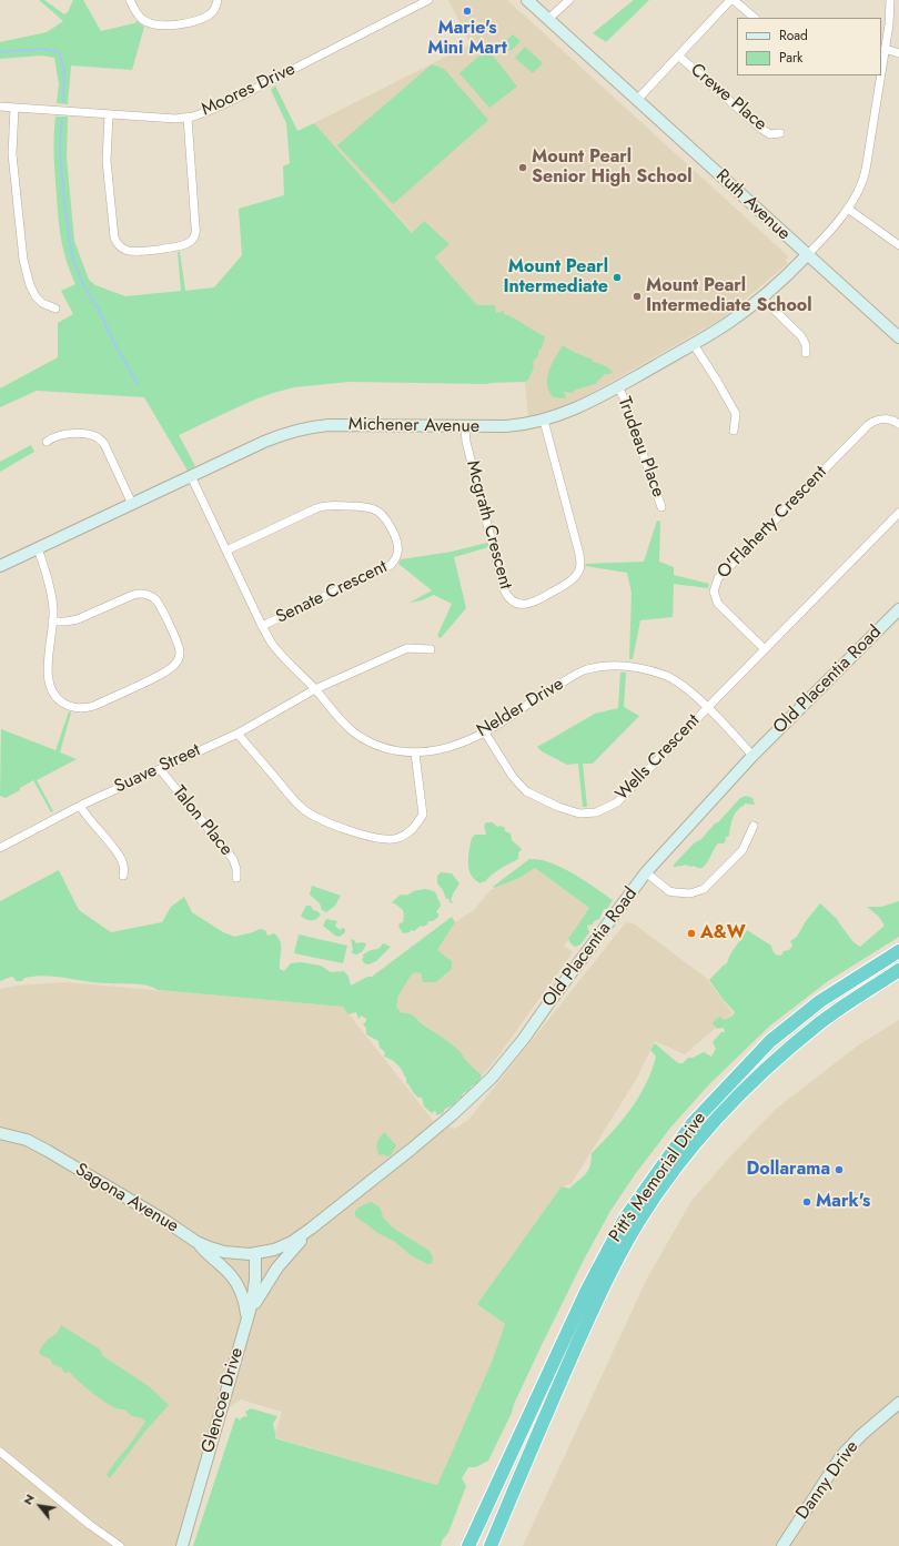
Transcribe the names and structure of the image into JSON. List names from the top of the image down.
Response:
{
  "streets": {
    "highway": ["Pitt's Memorial Drive"],
    "main road": [
      "Ruth Avenue",
      "Michener Avenue",
      "Old Placentia Road",
      "Sagona Avenue",
      "Glencoe Drive",
      "Danny Drive"
    ],
    "street": [
      "Moores Drive",
      "Crewe Place",
      "Trudeau Place",
      "O'Flaherty Crescent",
      "Mcgrath Crescent",
      "Senate Crescent",
      "Nelder Drive",
      "Wells Crescent",
      "Suave Street",
      "Talon Place"
    ]
  },
  "crossings": [
    ["Ruth Avenue", "Michener Avenue"],
    ["Michener Avenue", "Trudeau Place"],
    ["Michener Avenue", "Mcgrath Crescent"],
    ["Michener Avenue", "Nelder Drive"],
    ["Senate Crescent", "Nelder Drive"],
    ["Old Placentia Road", "Nelder Drive"],
    ["Old Placentia Road", "Sagona Avenue"],
    ["Old Placentia Road", "Glencoe Drive"],
    ["Nelder Drive", "Wells Crescent"],
    ["Nelder Drive", "Suave Street"],
    ["Suave Street", "Talon Place"],
    ["Sagona Avenue", "Glencoe Drive"]
  ],
  "places": [
    "Marie's Mini Mart",
    "Mount Pearl Senior High School",
    "Mount Pearl Intermediate",
    "Mount Pearl Intermediate School",
    "A&W",
    "Dollarama",
    "Mark's"
  ],
  "legend": ["Road", "Park"],
  "north": "top left"
}
